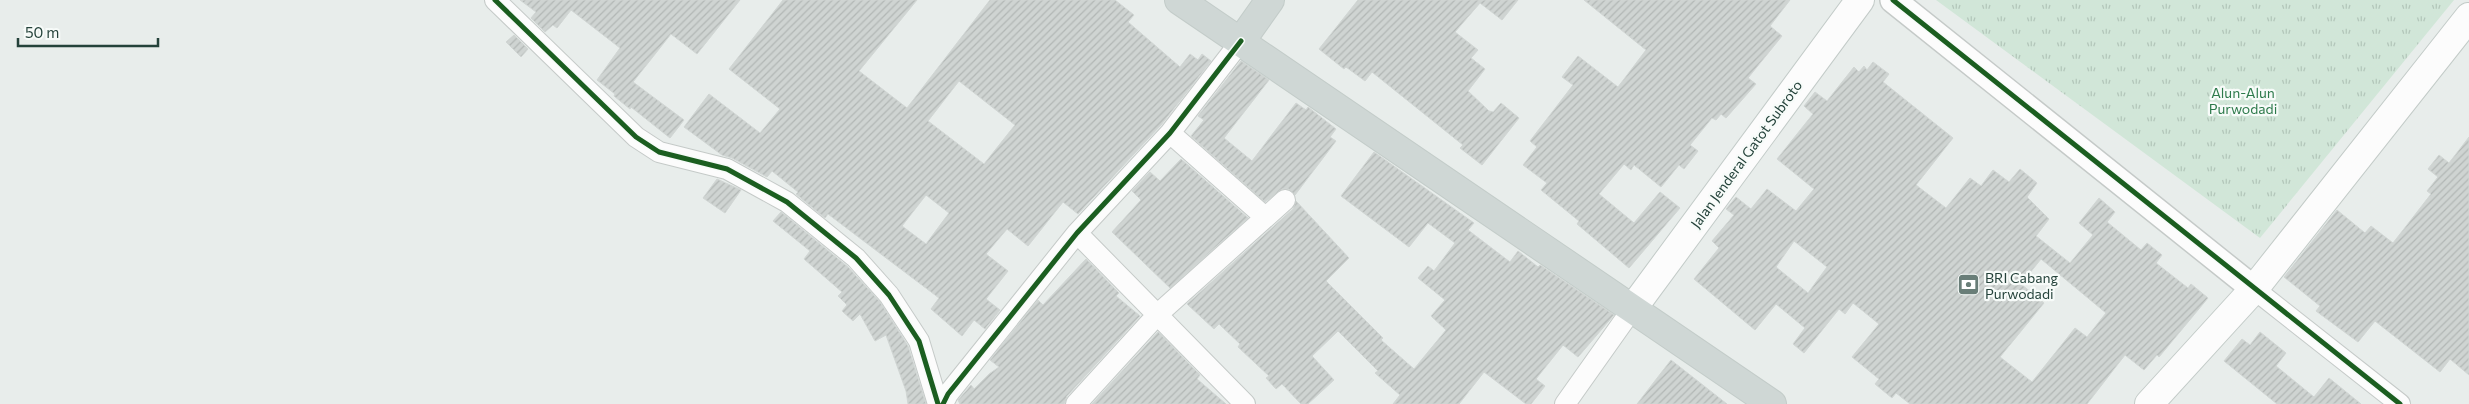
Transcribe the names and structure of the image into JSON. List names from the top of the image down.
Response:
{
  "streets": {
    "main road": ["Jalan Jenderal Gatot Subroto"]
  },
  "parks": ["Alun-Alun Purwodadi"],
  "places": {
    "bank": ["BRI Cabang Purwodadi"]
  },
  "scale_bar": "50 m"
}
